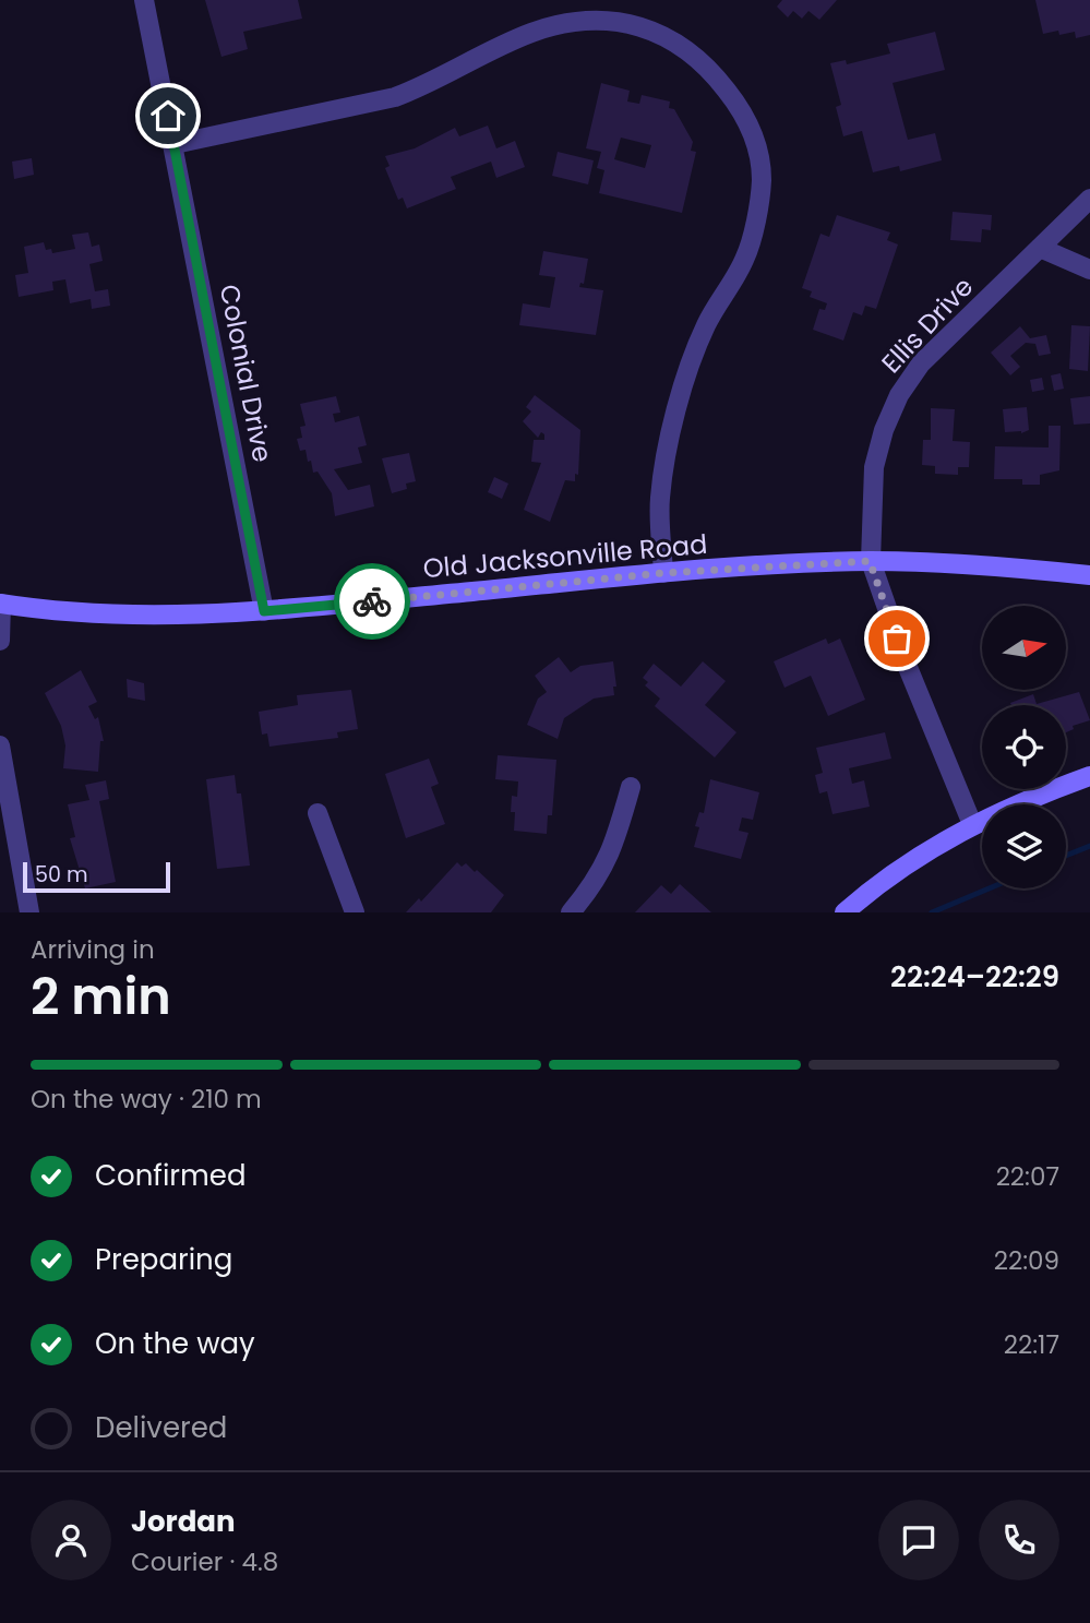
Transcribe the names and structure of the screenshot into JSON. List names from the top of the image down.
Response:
{
  "streets": {
    "main road": ["Old Jacksonville Road"],
    "street": ["Ellis Drive", "Colonial Drive"]
  },
  "crossings": [
    ["Ellis Drive", "Old Jacksonville Road"],
    ["Colonial Drive", "Old Jacksonville Road"]
  ],
  "scale_bar": "50 m",
  "north": "right",
  "page": {
    "scale": "50 m",
    "heading": ["2 min", "Arriving in", "22:24–22:29"],
    "panel": ["Jordan", "Courier · 4.8"],
    "bar": "On the way · 210 m",
    "list": [
      ["Confirmed", "22:07"],
      ["Preparing", "22:09"],
      ["On the way", "22:17"],
      "Delivered"
    ]
  }
}
